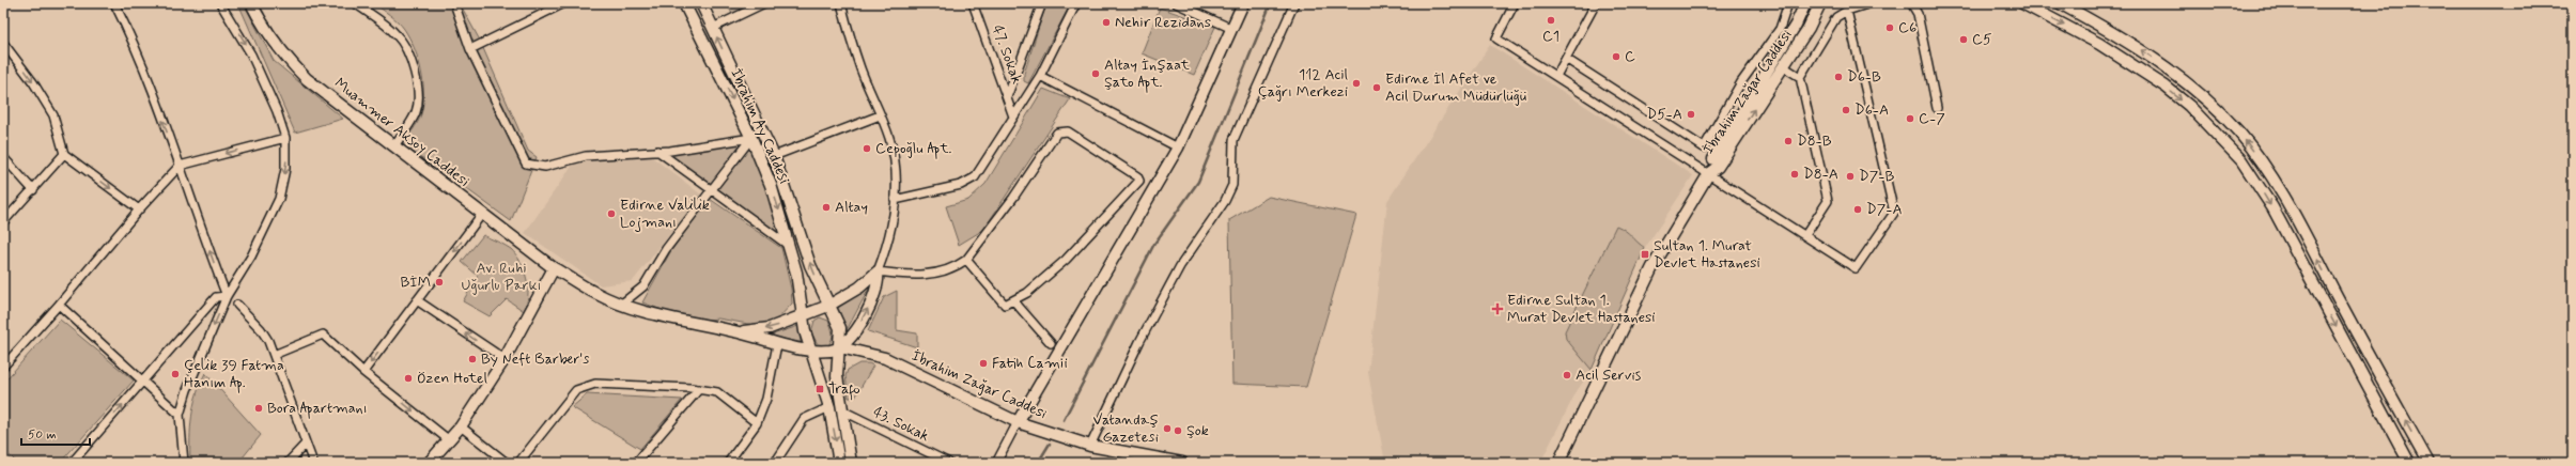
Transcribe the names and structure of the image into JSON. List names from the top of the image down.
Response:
{
  "streets": {
    "main road": ["İbrahim Zağar Caddesi", "İbrahim Ay Caddesi", "Muammer Aksoy Caddesi"],
    "street": ["47. Sokak", "43. Sokak"]
  },
  "crossings": [
    ["İbrahim Zağar Caddesi", "İbrahim Ay Caddesi"],
    ["İbrahim Ay Caddesi", "43. Sokak"]
  ],
  "parks": ["Av. Ruhi Uğurlu Parkı"],
  "places": {
    "other": [
      "C1",
      "Nehir Rezidans",
      "C6",
      "C5",
      "C",
      "Altay İnşaat Şato Apt.",
      "D6-B",
      "112 Acil Çağrı Merkezi",
      "Edirne İl Afet ve Acil Durum Müdürlüğü",
      "D6-A",
      "D5-A",
      "C-7",
      "D8-B",
      "Cepoğlu Apt.",
      "D8-A",
      "D7-B",
      "Altay",
      "D7-A",
      "Edirne Valilik Lojmanı",
      "BİM",
      "By Neft Barber's",
      "Fatih Camii",
      "Çelik 39 Fatma Hanım Ap.",
      "Acil Servis",
      "Özen Hotel",
      "Bora Apartmanı",
      "Vatandaş Gazetesi",
      "Şok"
    ],
    "transit": ["Sultan 1. Murat Devlet Hastanesi", "Trafo"],
    "health": ["Edirne Sultan 1. Murat Devlet Hastanesi"]
  },
  "scale_bar": "50 m"
}
